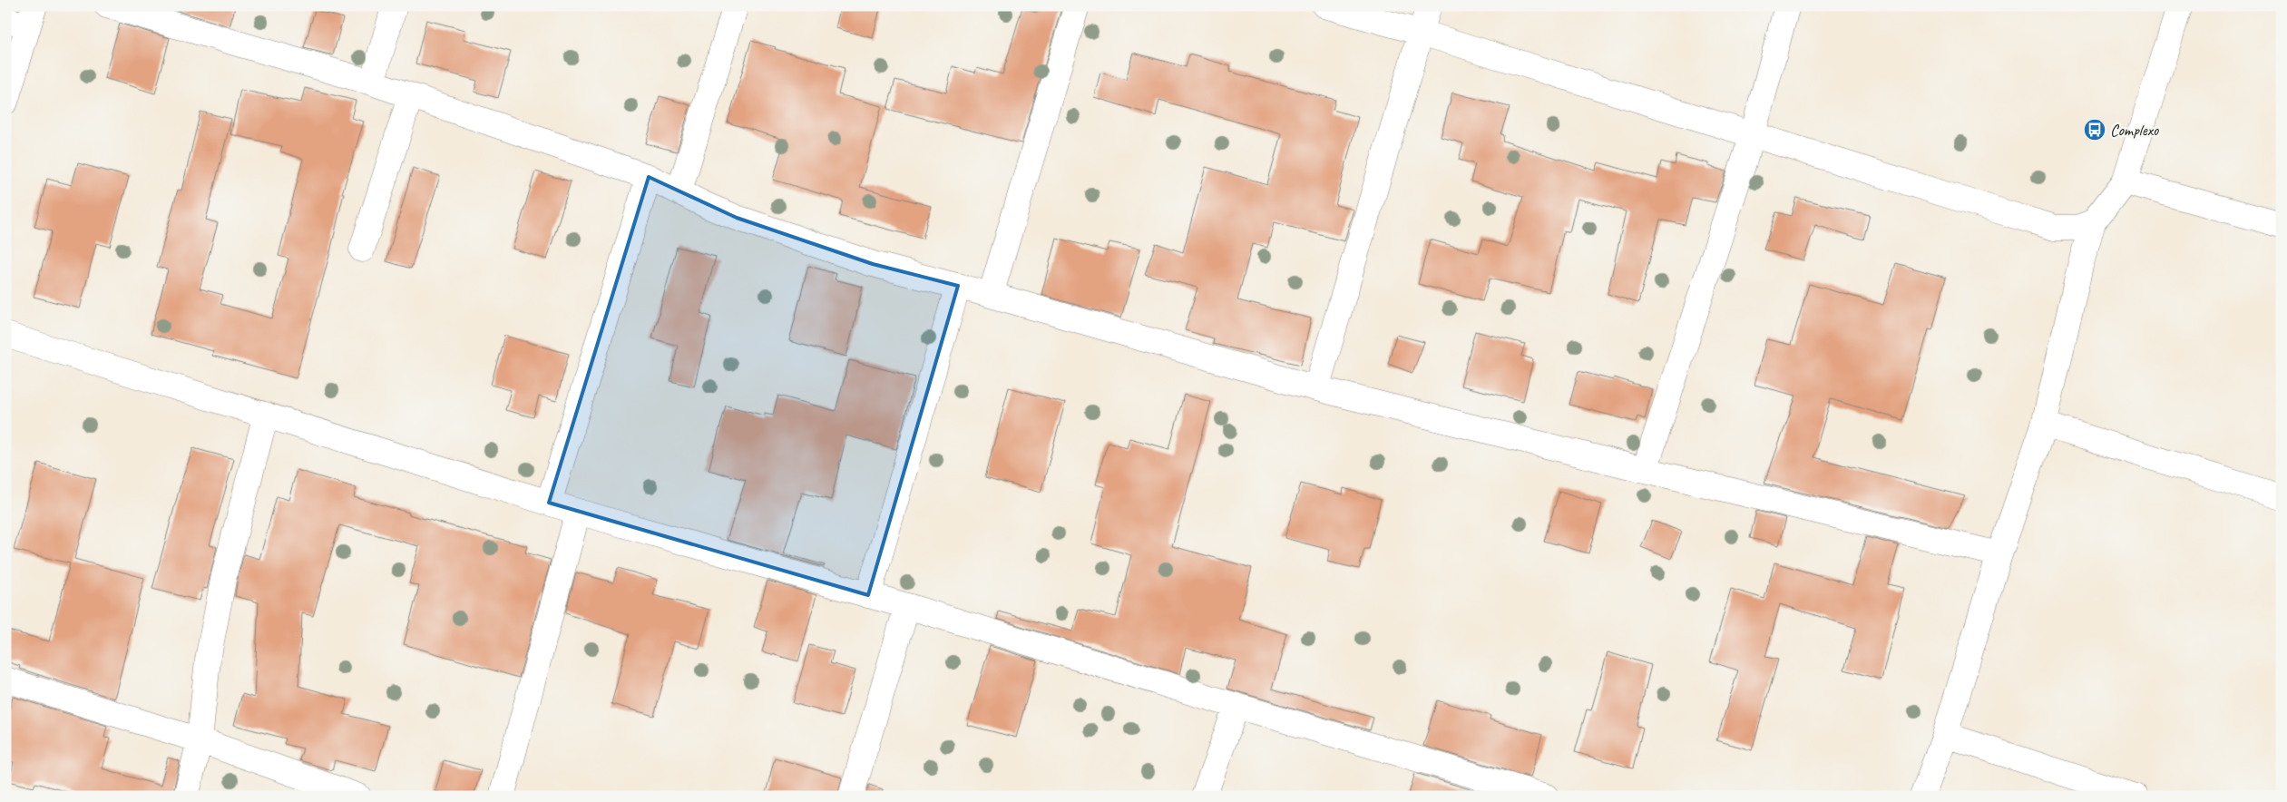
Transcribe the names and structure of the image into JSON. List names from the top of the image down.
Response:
{
  "places": {
    "bus stop": ["Complexo"]
  }
}
